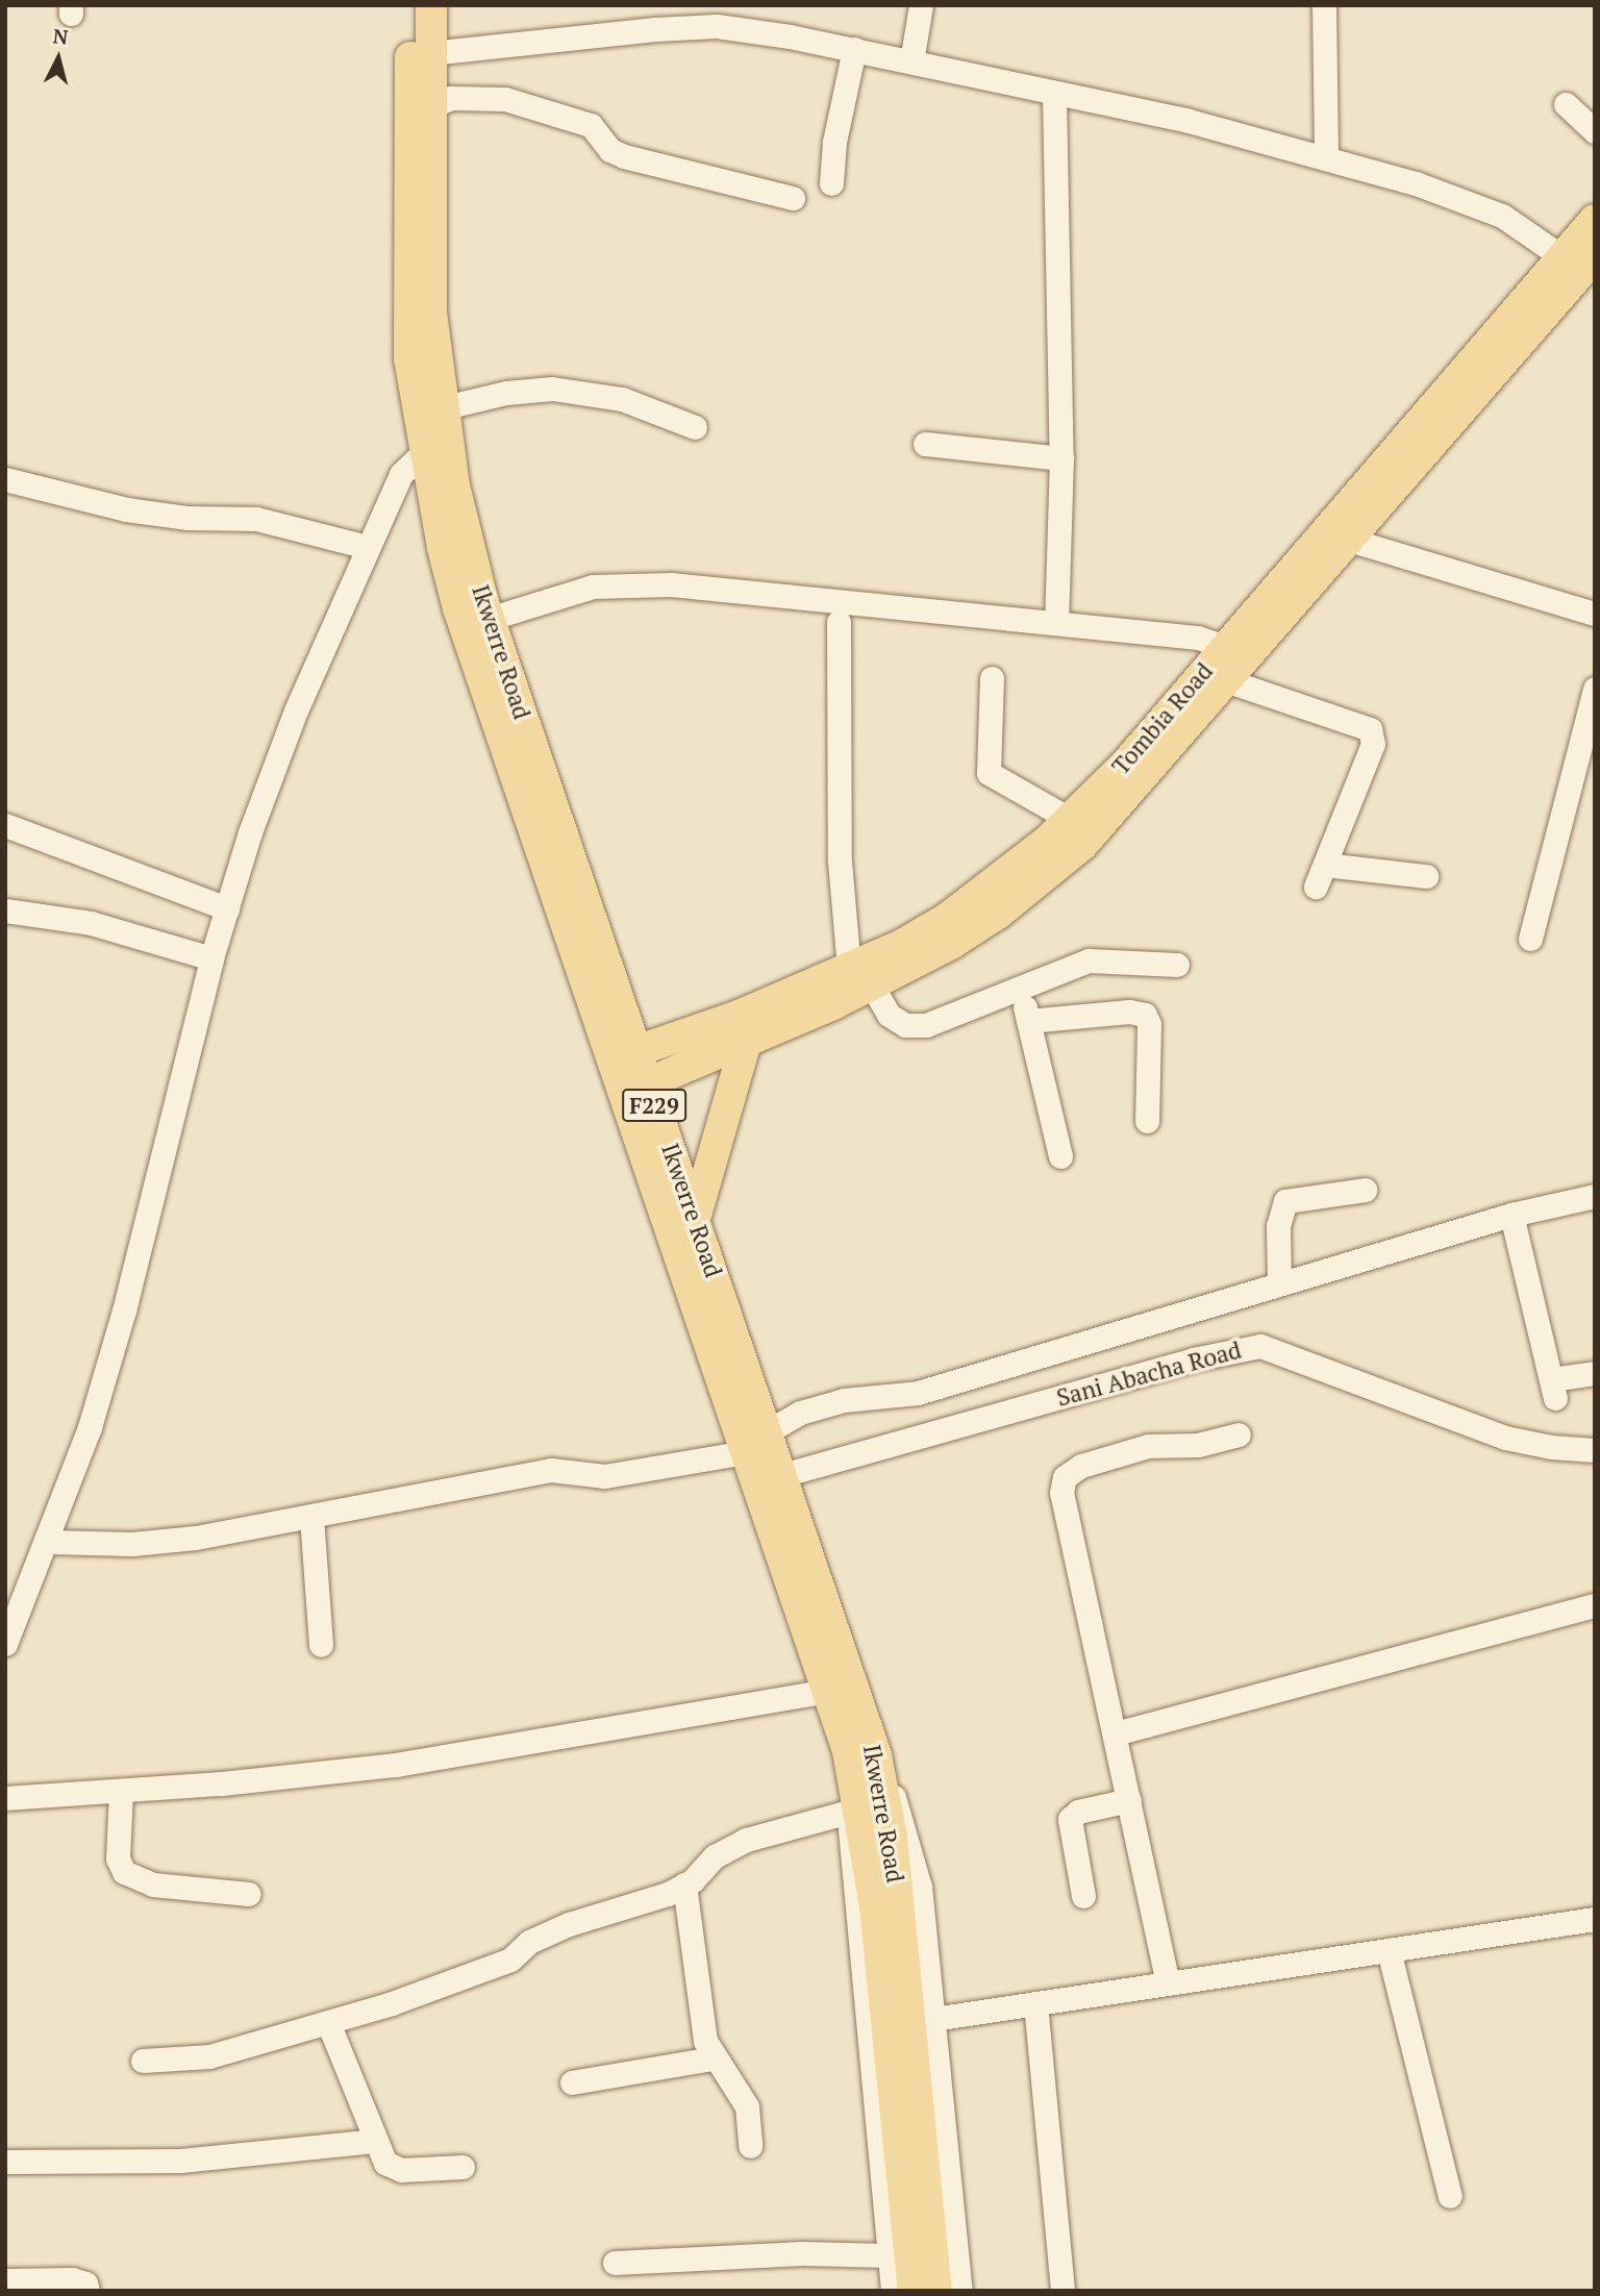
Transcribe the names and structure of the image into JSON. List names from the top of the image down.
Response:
{
  "streets": {
    "main road": ["Ikwerre Road", "Tombia Road", "F229"],
    "street": ["Sani Abacha Road"]
  },
  "crossings": [
    ["Ikwerre Road", "Tombia Road"],
    ["Ikwerre Road", "Sani Abacha Road"]
  ],
  "north": "top"
}
